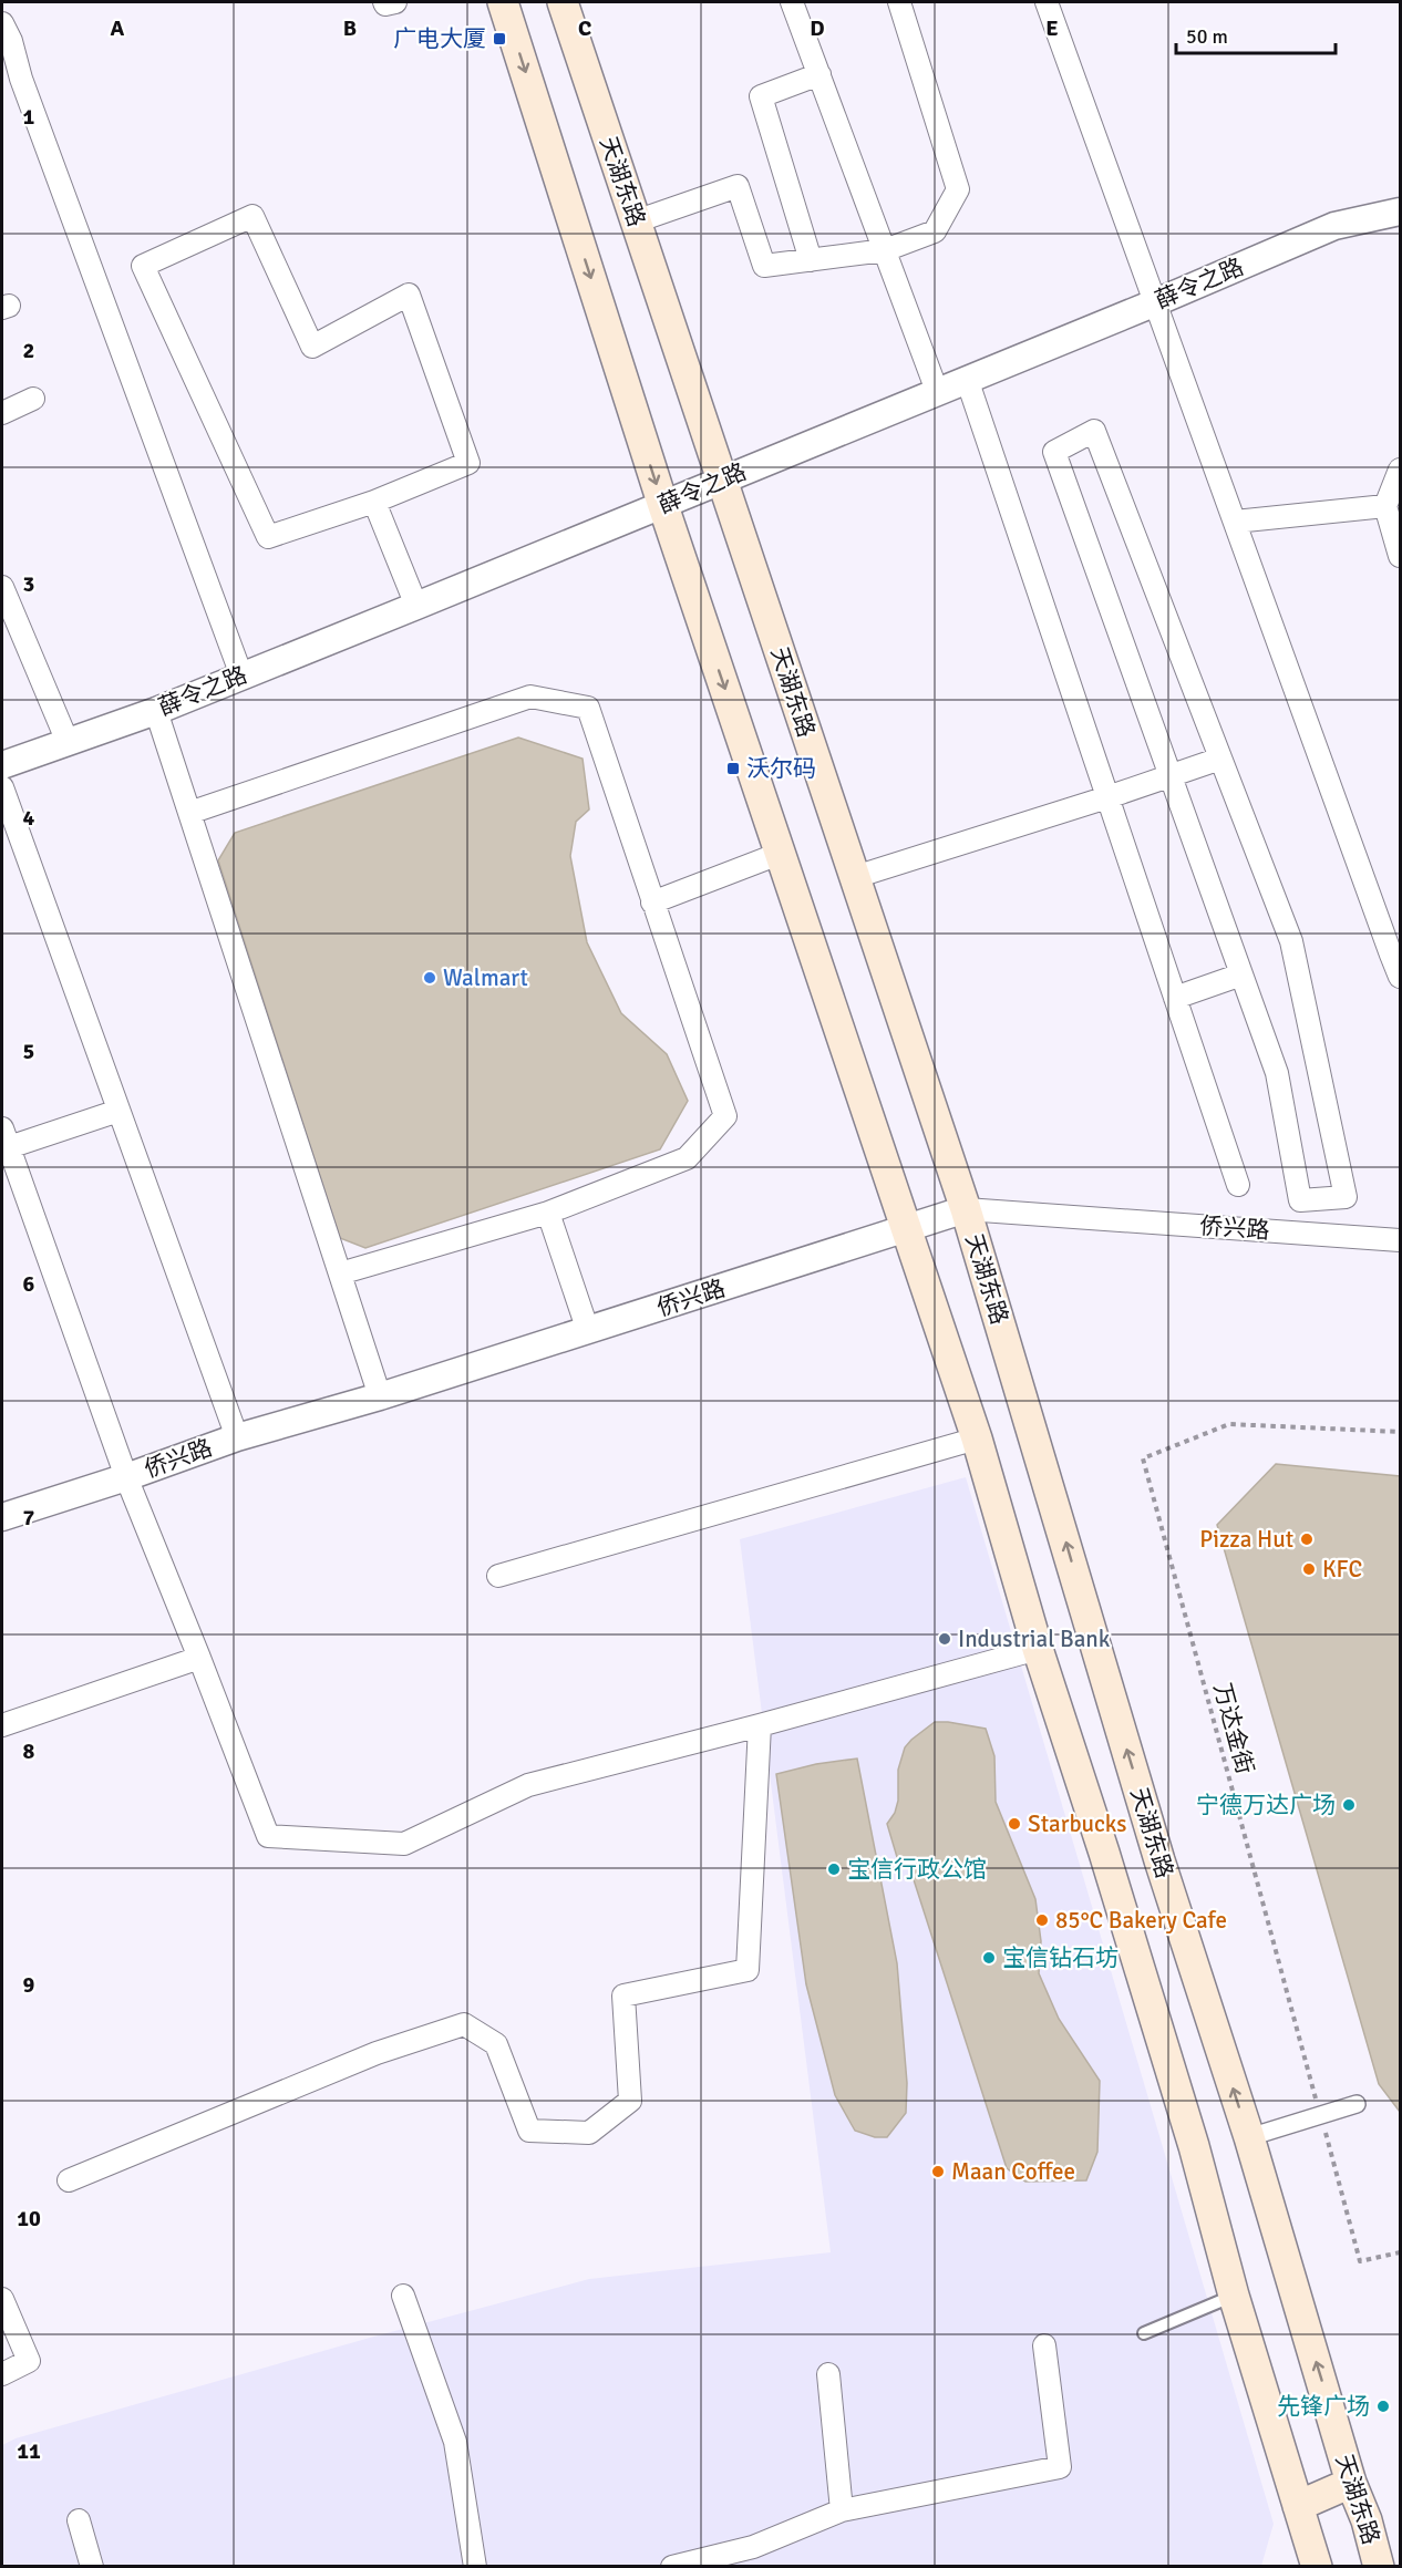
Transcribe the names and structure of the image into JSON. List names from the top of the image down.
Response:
{
  "streets": {
    "main road": ["天湖东路"],
    "street": ["薛令之路", "侨兴路"],
    "path": ["万达金街"]
  },
  "crossings": [
    ["天湖东路", "薛令之路"],
    ["天湖东路", "侨兴路"]
  ],
  "places": {
    "transit": ["广电大厦", "沃尔码"],
    "other": [
      "Walmart",
      "Pizza Hut",
      "KFC",
      "Industrial Bank",
      "宁德万达广场",
      "Starbucks",
      "宝信行政公馆",
      "85°C Bakery Cafe",
      "宝信钻石坊",
      "Maan Coffee",
      "先锋广场"
    ]
  },
  "scale_bar": "50 m",
  "grid": {
    "columns": [
      "A",
      "B",
      "C",
      "D",
      "E"
    ],
    "rows": [
      "1",
      "2",
      "3",
      "4",
      "5",
      "6",
      "7",
      "8",
      "9",
      "10",
      "11"
    ]
  }
}
